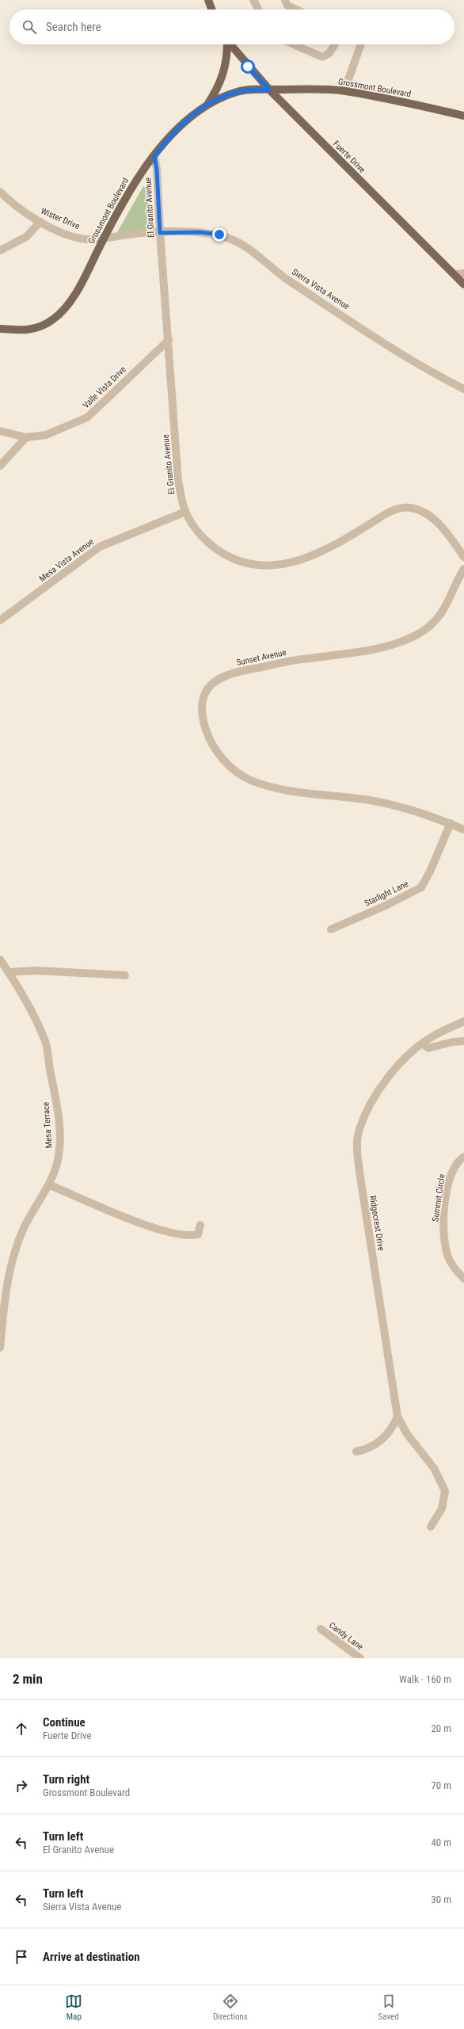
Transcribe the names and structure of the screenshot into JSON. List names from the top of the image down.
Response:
{
  "streets": {
    "main road": ["Grossmont Boulevard", "Fuerte Drive"],
    "street": [
      "El Granito Avenue",
      "Wister Drive",
      "Sierra Vista Avenue",
      "Valle Vista Drive",
      "Mesa Vista Avenue",
      "Sunset Avenue",
      "Starlight Lane",
      "Mesa Terrace",
      "Summit Circle",
      "Ridgecrest Drive",
      "Candy Lane"
    ]
  },
  "crossings": [
    ["Grossmont Boulevard", "Fuerte Drive"],
    ["Grossmont Boulevard", "El Granito Avenue"],
    ["Grossmont Boulevard", "Wister Drive"],
    ["El Granito Avenue", "Wister Drive"],
    ["El Granito Avenue", "Sierra Vista Avenue"],
    ["El Granito Avenue", "Valle Vista Drive"],
    ["El Granito Avenue", "Mesa Vista Avenue"],
    ["Wister Drive", "Sierra Vista Avenue"],
    ["Sunset Avenue", "Starlight Lane"]
  ],
  "page": {
    "search": "Search here",
    "heading": ["2 min", "Walk · 160 m"],
    "list": [
      ["Continue", "Fuerte Drive", "20 m"],
      ["Turn right", "Grossmont Boulevard", "70 m"],
      ["Turn left", "El Granito Avenue", "40 m"],
      ["Turn left", "Sierra Vista Avenue", "30 m"],
      "Arrive at destination"
    ],
    "nav": ["Map", "Directions", "Saved"]
  }
}
